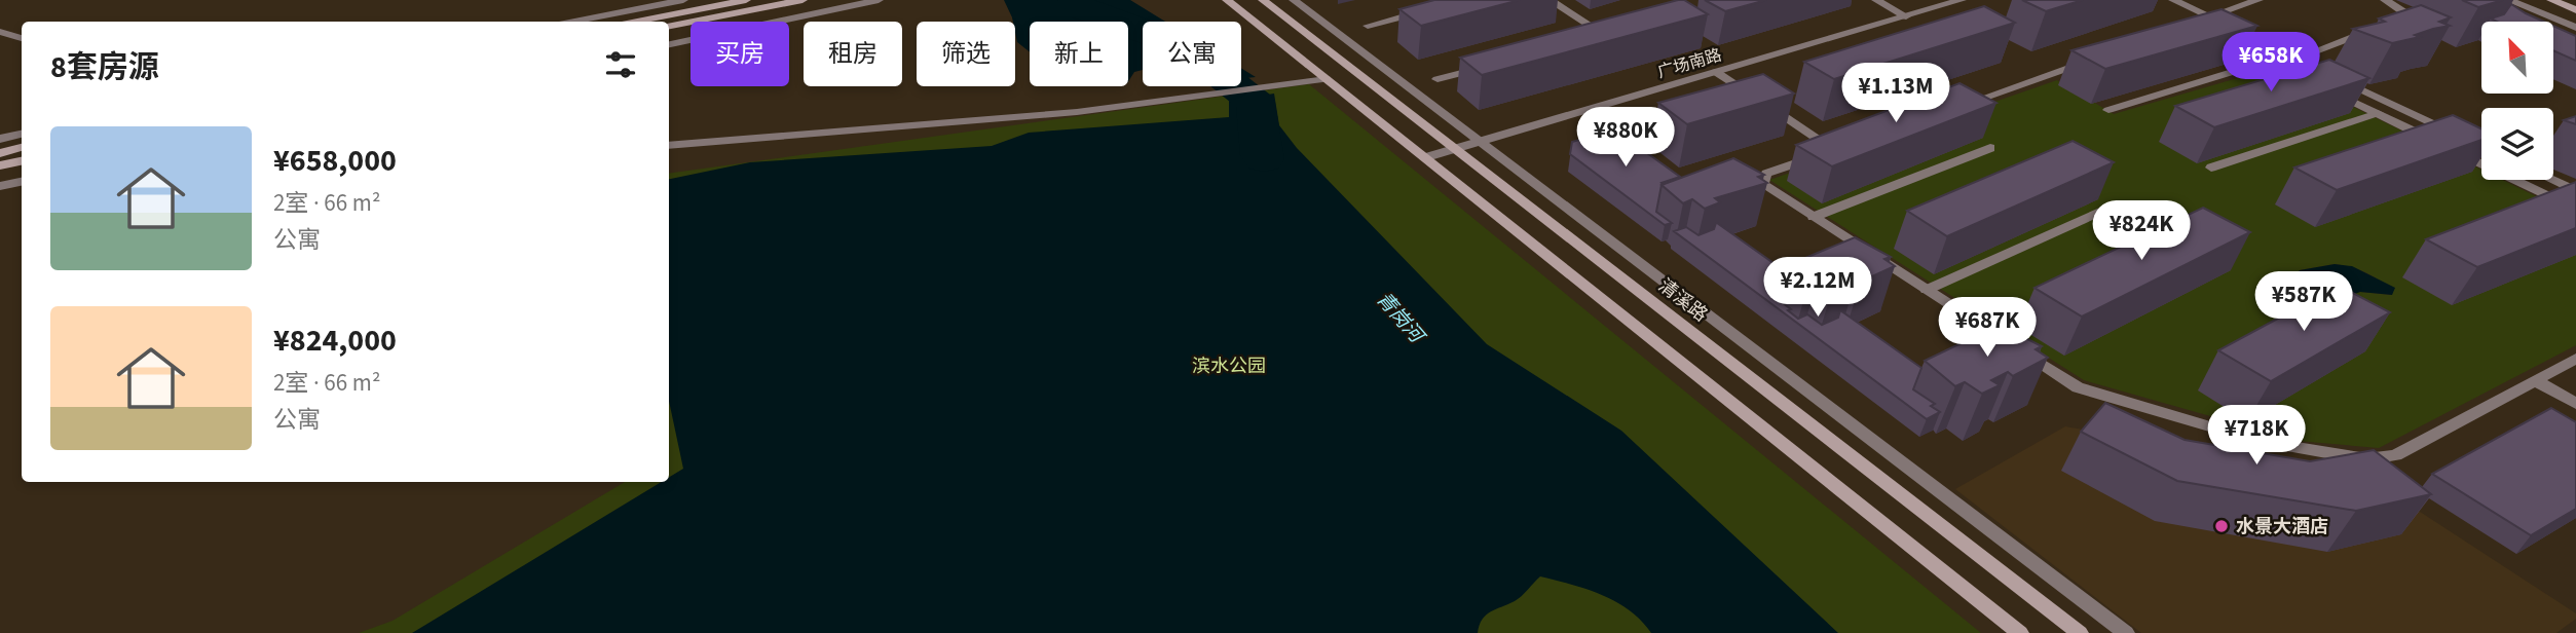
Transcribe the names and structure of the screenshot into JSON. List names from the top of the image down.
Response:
{
  "streets": {
    "main road": ["清溪路"],
    "street": ["广场南路"]
  },
  "crossings": [
    ["广场南路", "清溪路"]
  ],
  "water": ["青岗河"],
  "parks": ["滨水公园"],
  "places": ["水景大酒店"],
  "north": "top left",
  "page": {
    "chip": [
      "买房",
      "租房",
      "筛选",
      "新上",
      "公寓"
    ],
    "heading": "8套房源",
    "price": [
      "¥658K",
      "¥1.13M",
      "¥880K",
      "¥824K",
      "¥2.12M",
      "¥587K",
      "¥687K",
      "¥718K"
    ],
    "list": [
      {
        "name": "¥658,000",
        "note": "2室 · 66 m² · 公寓"
      },
      {
        "name": "¥824,000",
        "note": "2室 · 66 m² · 公寓"
      }
    ]
  }
}
